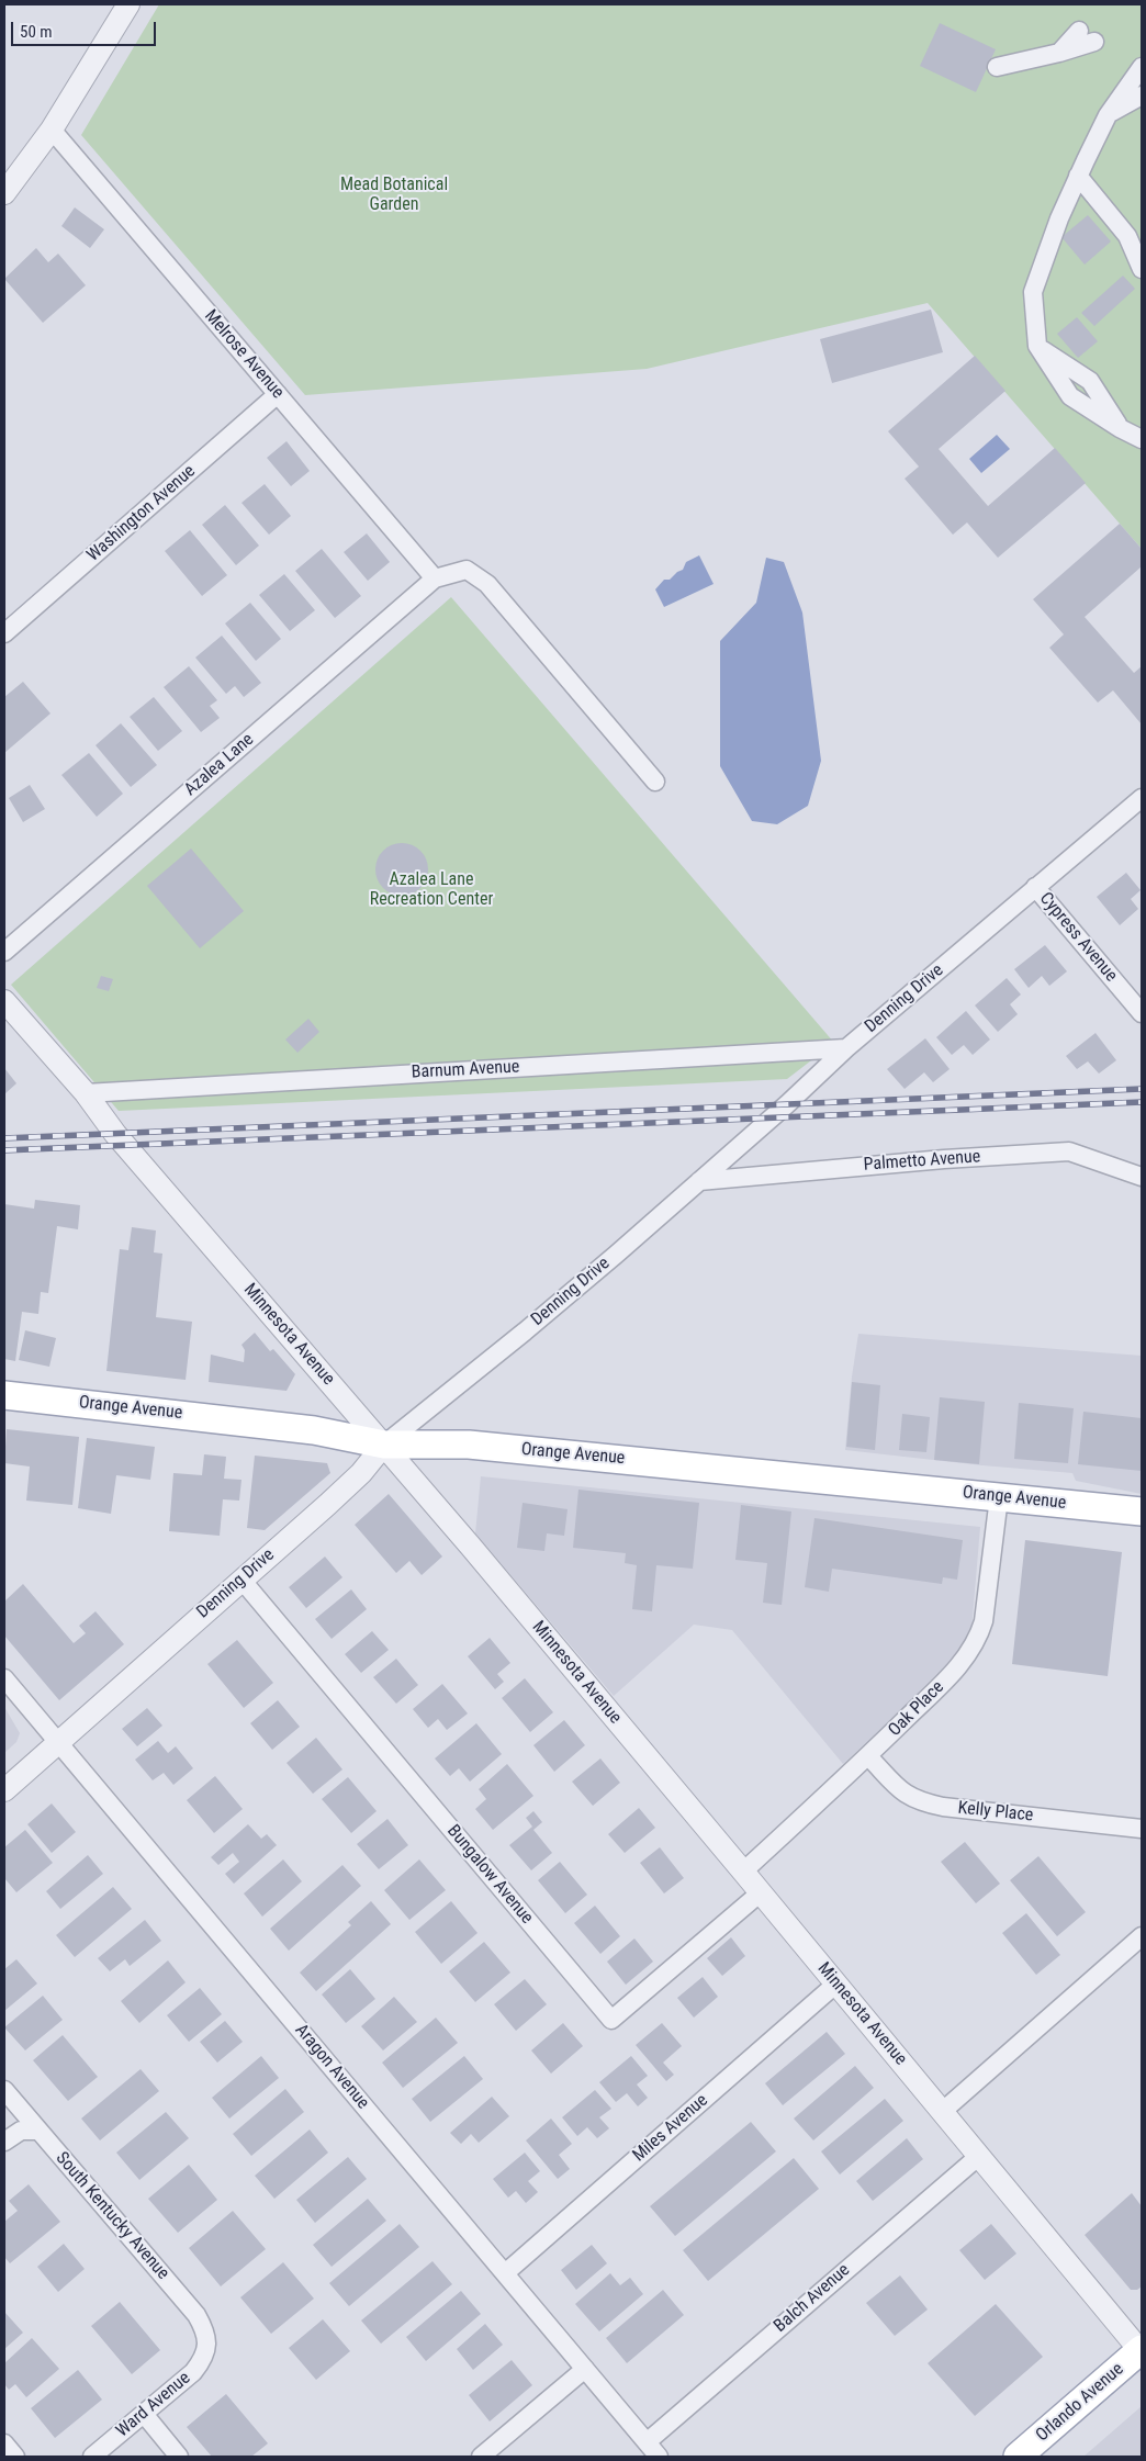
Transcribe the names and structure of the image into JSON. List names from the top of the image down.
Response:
{
  "streets": {
    "main road": ["Orange Avenue", "Orlando Avenue"],
    "street": [
      "Melrose Avenue",
      "Washington Avenue",
      "Azalea Lane",
      "Cypress Avenue",
      "Denning Drive",
      "Barnum Avenue",
      "Palmetto Avenue",
      "Minnesota Avenue",
      "Oak Place",
      "Kelly Place",
      "Bungalow Avenue",
      "Aragon Avenue",
      "Miles Avenue",
      "South Kentucky Avenue",
      "Balch Avenue",
      "Ward Avenue"
    ]
  },
  "crossings": [
    ["Melrose Avenue", "Washington Avenue"],
    ["Melrose Avenue", "Azalea Lane"],
    ["Cypress Avenue", "Denning Drive"],
    ["Denning Drive", "Barnum Avenue"],
    ["Denning Drive", "Palmetto Avenue"],
    ["Denning Drive", "Minnesota Avenue"],
    ["Denning Drive", "Orange Avenue"],
    ["Denning Drive", "Bungalow Avenue"],
    ["Denning Drive", "Aragon Avenue"],
    ["Barnum Avenue", "Minnesota Avenue"],
    ["Minnesota Avenue", "Orange Avenue"],
    ["Minnesota Avenue", "Oak Place"],
    ["Minnesota Avenue", "Bungalow Avenue"],
    ["Minnesota Avenue", "Miles Avenue"],
    ["Minnesota Avenue", "Balch Avenue"],
    ["Minnesota Avenue", "Orlando Avenue"],
    ["Orange Avenue", "Oak Place"],
    ["Oak Place", "Kelly Place"],
    ["Aragon Avenue", "Miles Avenue"],
    ["Aragon Avenue", "Balch Avenue"],
    ["South Kentucky Avenue", "Ward Avenue"]
  ],
  "parks": ["Mead Botanical Garden", "Azalea Lane Recreation Center"],
  "scale_bar": "50 m"
}
